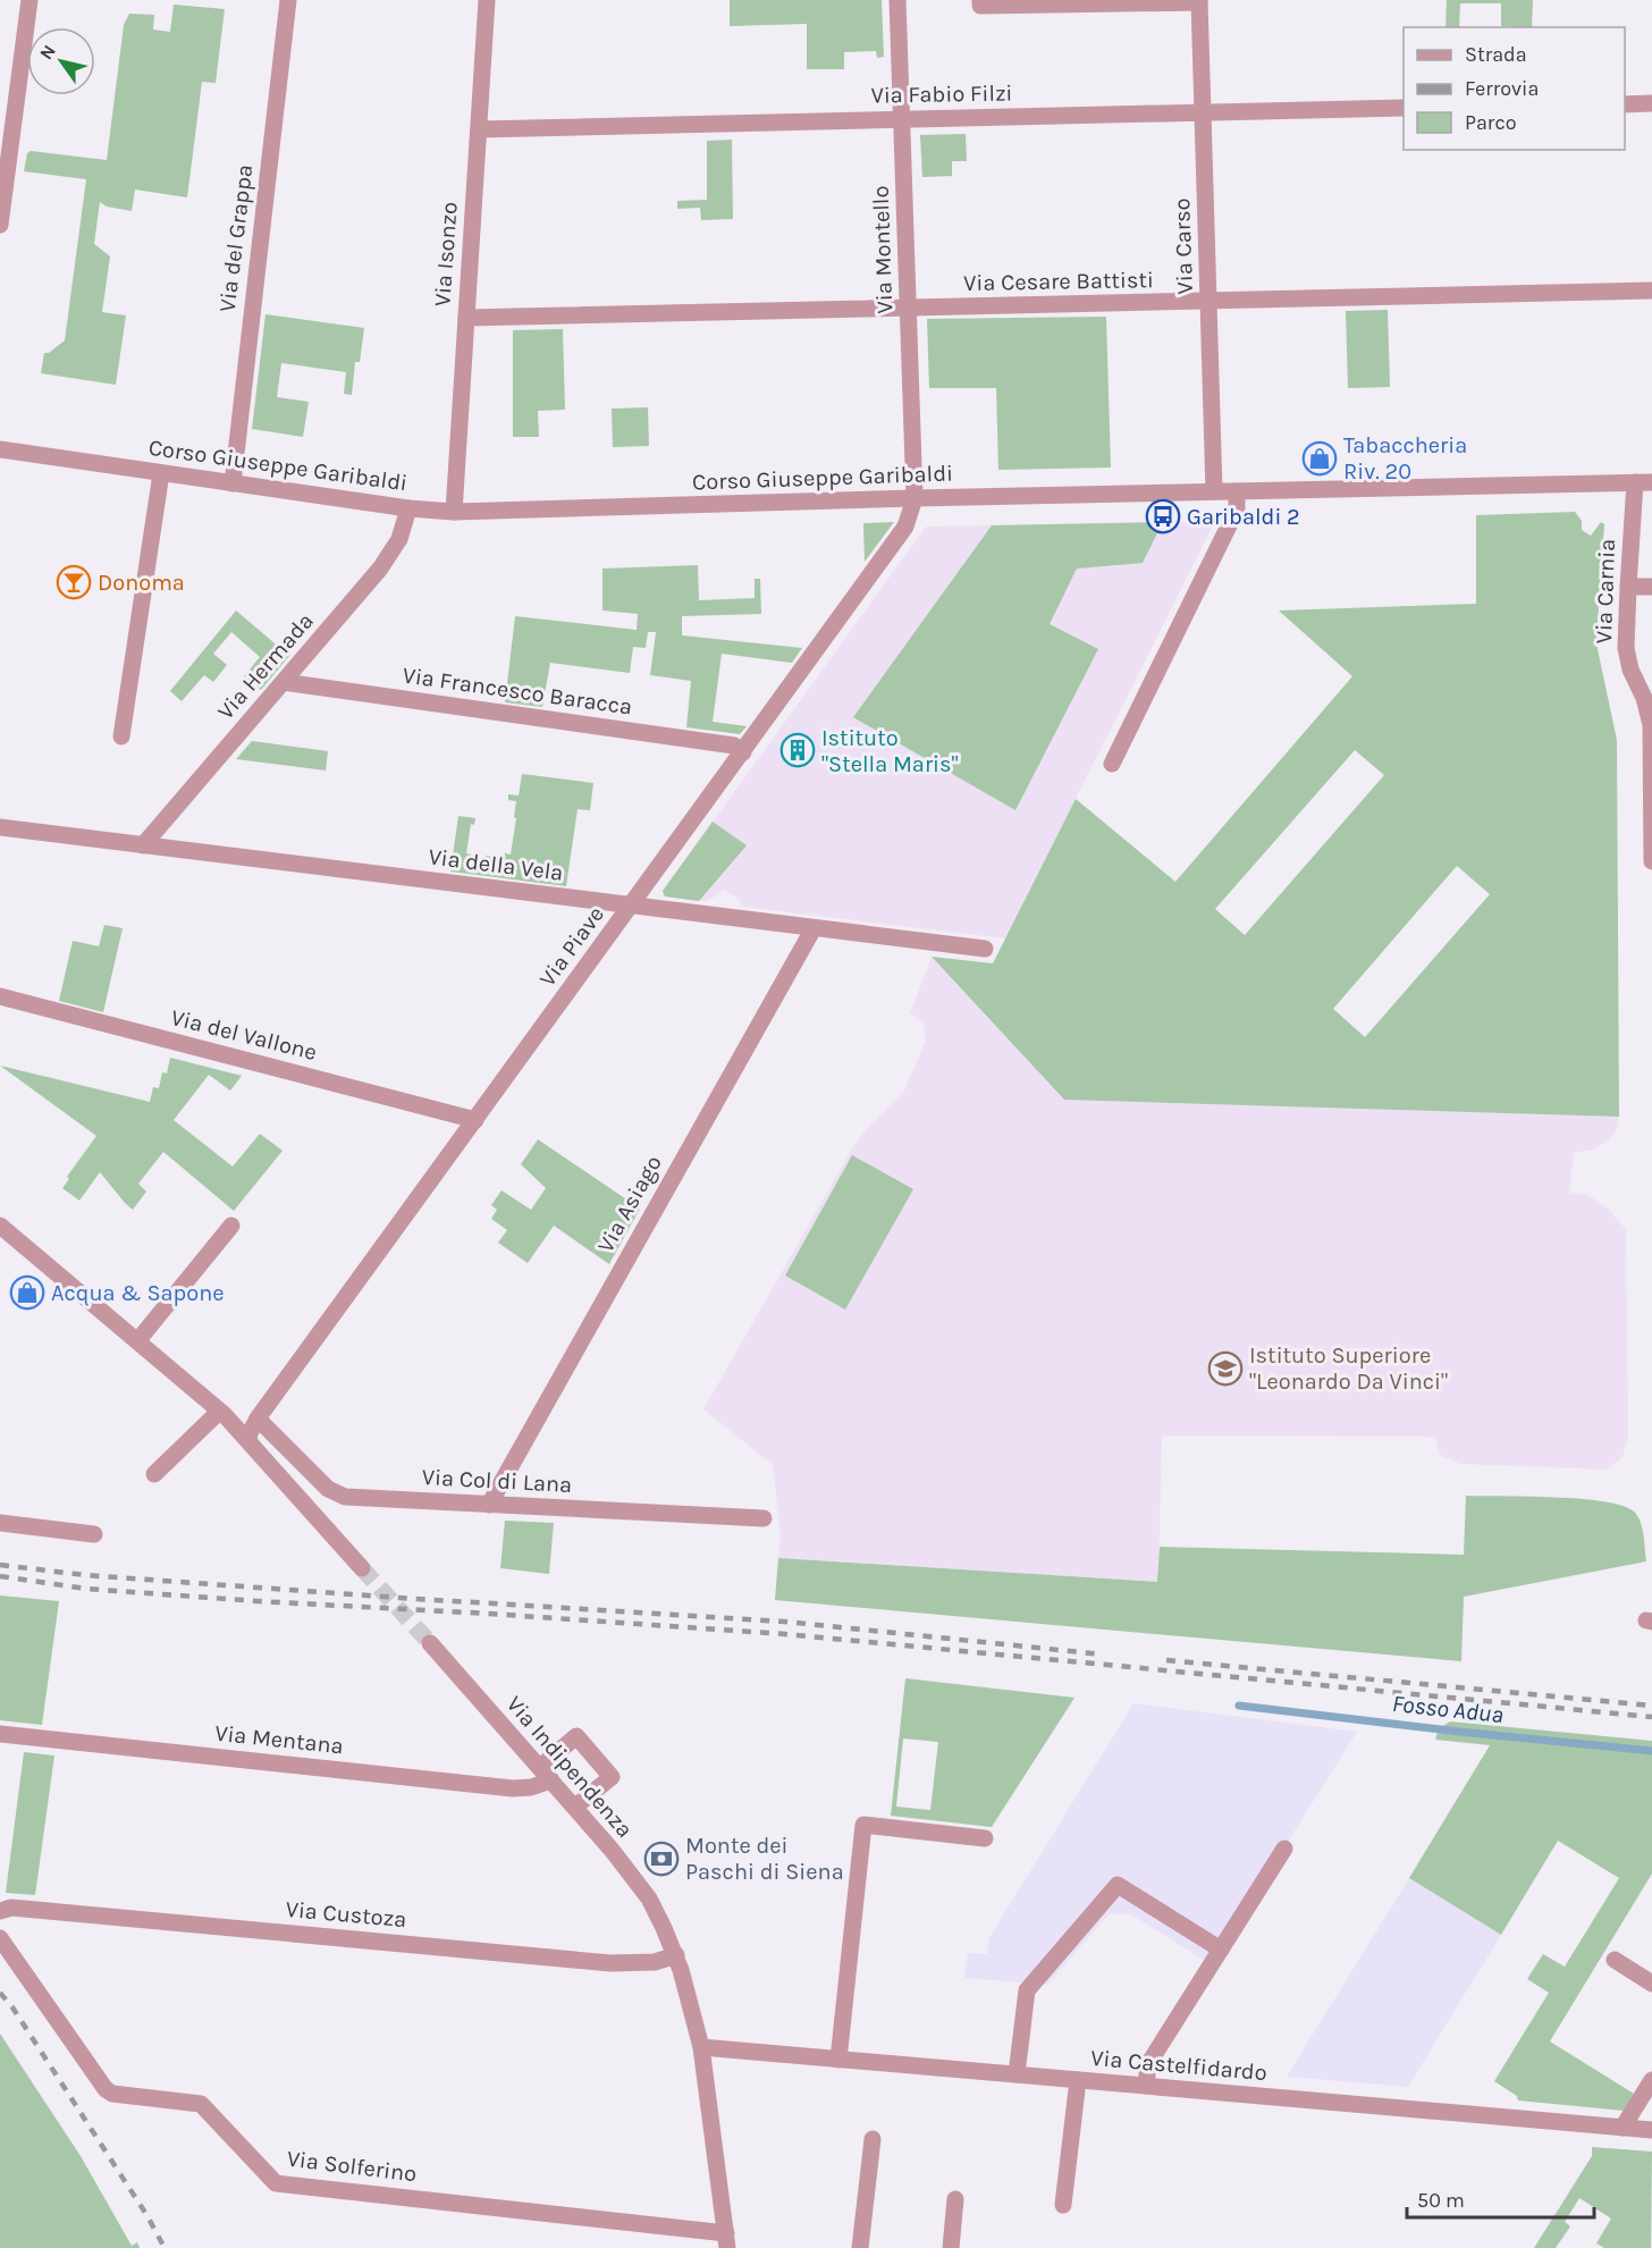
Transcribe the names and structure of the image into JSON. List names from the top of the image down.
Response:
{
  "streets": {
    "street": [
      "Via Fabio Filzi",
      "Via del Grappa",
      "Via Carso",
      "Via Montello",
      "Via Isonzo",
      "Via Cesare Battisti",
      "Corso Giuseppe Garibaldi",
      "Via Carnia",
      "Via Hermada",
      "Via Francesco Baracca",
      "Via della Vela",
      "Via Piave",
      "Via del Vallone",
      "Via Asiago",
      "Via Col di Lana",
      "Via Mentana",
      "Via Indipendenza",
      "Via Custoza",
      "Via Castelfidardo",
      "Via Solferino"
    ]
  },
  "crossings": [
    ["Via Fabio Filzi", "Via Carso"],
    ["Via Fabio Filzi", "Via Montello"],
    ["Via Fabio Filzi", "Via Isonzo"],
    ["Via del Grappa", "Corso Giuseppe Garibaldi"],
    ["Via Carso", "Via Cesare Battisti"],
    ["Via Carso", "Corso Giuseppe Garibaldi"],
    ["Via Montello", "Via Cesare Battisti"],
    ["Via Montello", "Corso Giuseppe Garibaldi"],
    ["Via Montello", "Via Piave"],
    ["Via Isonzo", "Via Cesare Battisti"],
    ["Via Isonzo", "Corso Giuseppe Garibaldi"],
    ["Corso Giuseppe Garibaldi", "Via Carnia"],
    ["Corso Giuseppe Garibaldi", "Via Hermada"],
    ["Corso Giuseppe Garibaldi", "Via Piave"],
    ["Via Hermada", "Via Francesco Baracca"],
    ["Via Hermada", "Via della Vela"],
    ["Via Francesco Baracca", "Via Piave"],
    ["Via della Vela", "Via Piave"],
    ["Via della Vela", "Via Asiago"],
    ["Via Piave", "Via del Vallone"],
    ["Via Piave", "Via Col di Lana"],
    ["Via Asiago", "Via Col di Lana"],
    ["Via Mentana", "Via Indipendenza"],
    ["Via Indipendenza", "Via Custoza"],
    ["Via Indipendenza", "Via Castelfidardo"],
    ["Via Indipendenza", "Via Solferino"]
  ],
  "water": ["Fosso Adua"],
  "places": {
    "shop": ["Tabaccheria Riv. 20", "Acqua & Sapone"],
    "bus stop": ["Garibaldi 2"],
    "bar": ["Donoma"],
    "building": ["Istituto \"Stella Maris\""],
    "school or university": ["Istituto Superiore \"Leonardo Da Vinci\""],
    "bank": ["Monte dei Paschi di Siena"]
  },
  "legend": ["Strada", "Ferrovia", "Parco"],
  "scale_bar": "50 m",
  "north": "top left"
}
